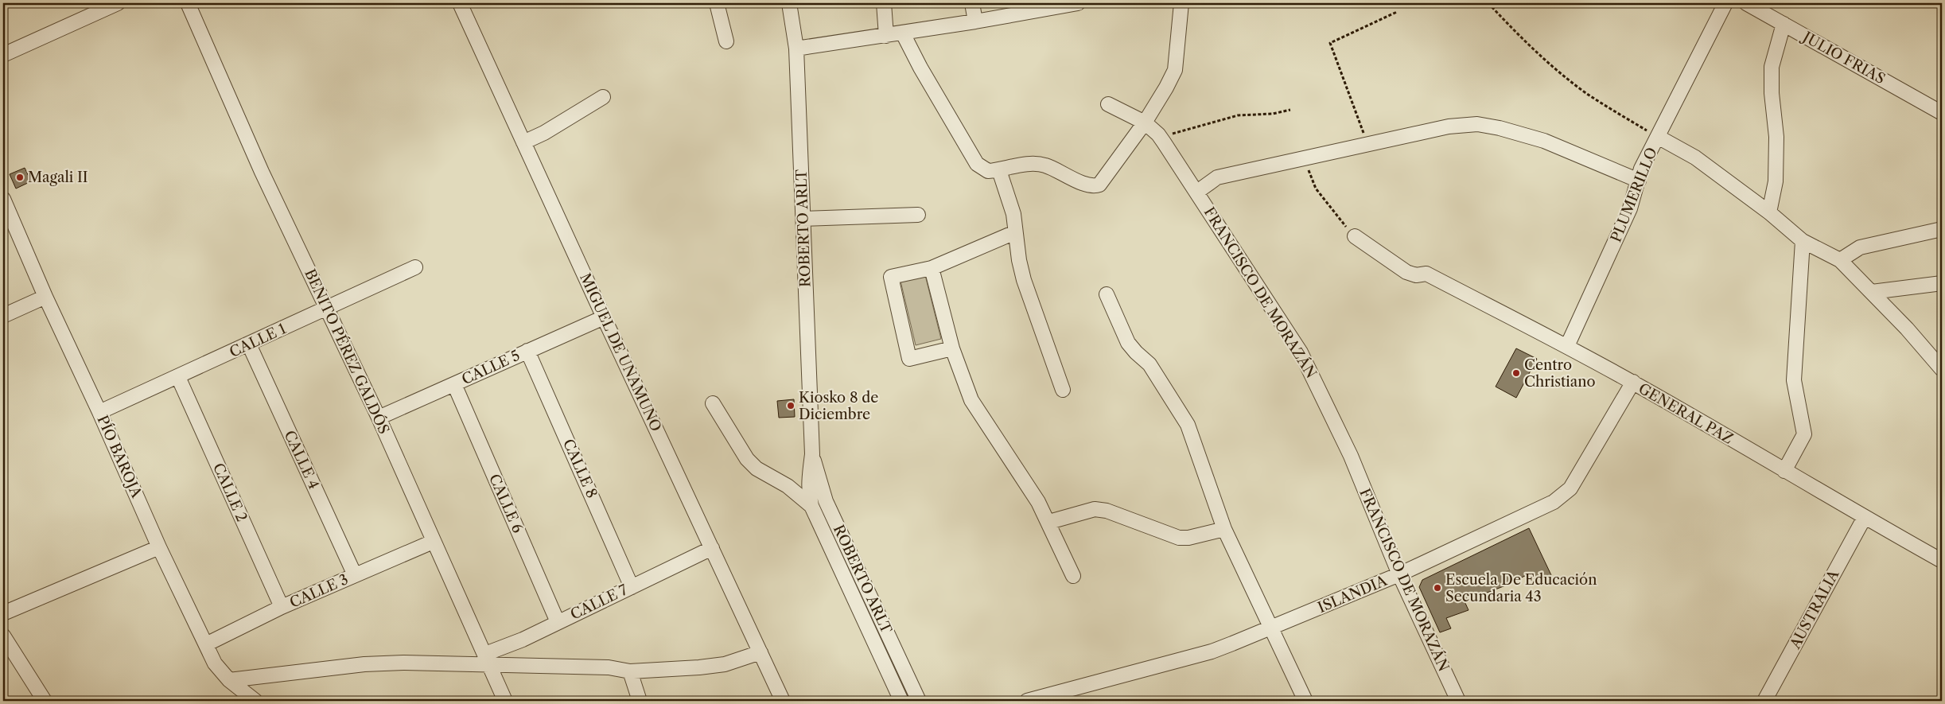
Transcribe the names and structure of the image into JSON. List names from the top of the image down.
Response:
{
  "streets": {
    "street": [
      "JULIO FRIAS",
      "PLUMERILLO",
      "ROBERTO ARLT",
      "FRANCISCO DE MORAZÁN",
      "CALLE 1",
      "BENITO PÉREZ GALDÓS",
      "MIGUEL DE UNAMUNO",
      "CALLE 5",
      "GENERAL PAZ",
      "PÍO BAROJA",
      "CALLE 4",
      "CALLE 8",
      "CALLE 2",
      "CALLE 6",
      "CALLE 3",
      "ISLANDIA",
      "CALLE 7",
      "AUSTRALIA"
    ]
  },
  "crossings": [
    ["PLUMERILLO", "GENERAL PAZ"],
    ["FRANCISCO DE MORAZÁN", "ISLANDIA"],
    ["CALLE 1", "BENITO PÉREZ GALDÓS"],
    ["CALLE 1", "PÍO BAROJA"],
    ["CALLE 1", "CALLE 4"],
    ["CALLE 1", "CALLE 2"],
    ["BENITO PÉREZ GALDÓS", "CALLE 5"],
    ["BENITO PÉREZ GALDÓS", "CALLE 3"],
    ["BENITO PÉREZ GALDÓS", "CALLE 7"],
    ["MIGUEL DE UNAMUNO", "CALLE 5"],
    ["MIGUEL DE UNAMUNO", "CALLE 7"],
    ["CALLE 5", "CALLE 8"],
    ["CALLE 5", "CALLE 6"],
    ["GENERAL PAZ", "ISLANDIA"],
    ["GENERAL PAZ", "AUSTRALIA"],
    ["PÍO BAROJA", "CALLE 3"],
    ["CALLE 4", "CALLE 3"],
    ["CALLE 8", "CALLE 7"],
    ["CALLE 2", "CALLE 3"],
    ["CALLE 6", "CALLE 7"]
  ],
  "places": [
    "Magali II",
    "Centro Christiano",
    "Kiosko 8 de Diciembre",
    "Escuela De Educación Secundaria 43"
  ]
}
